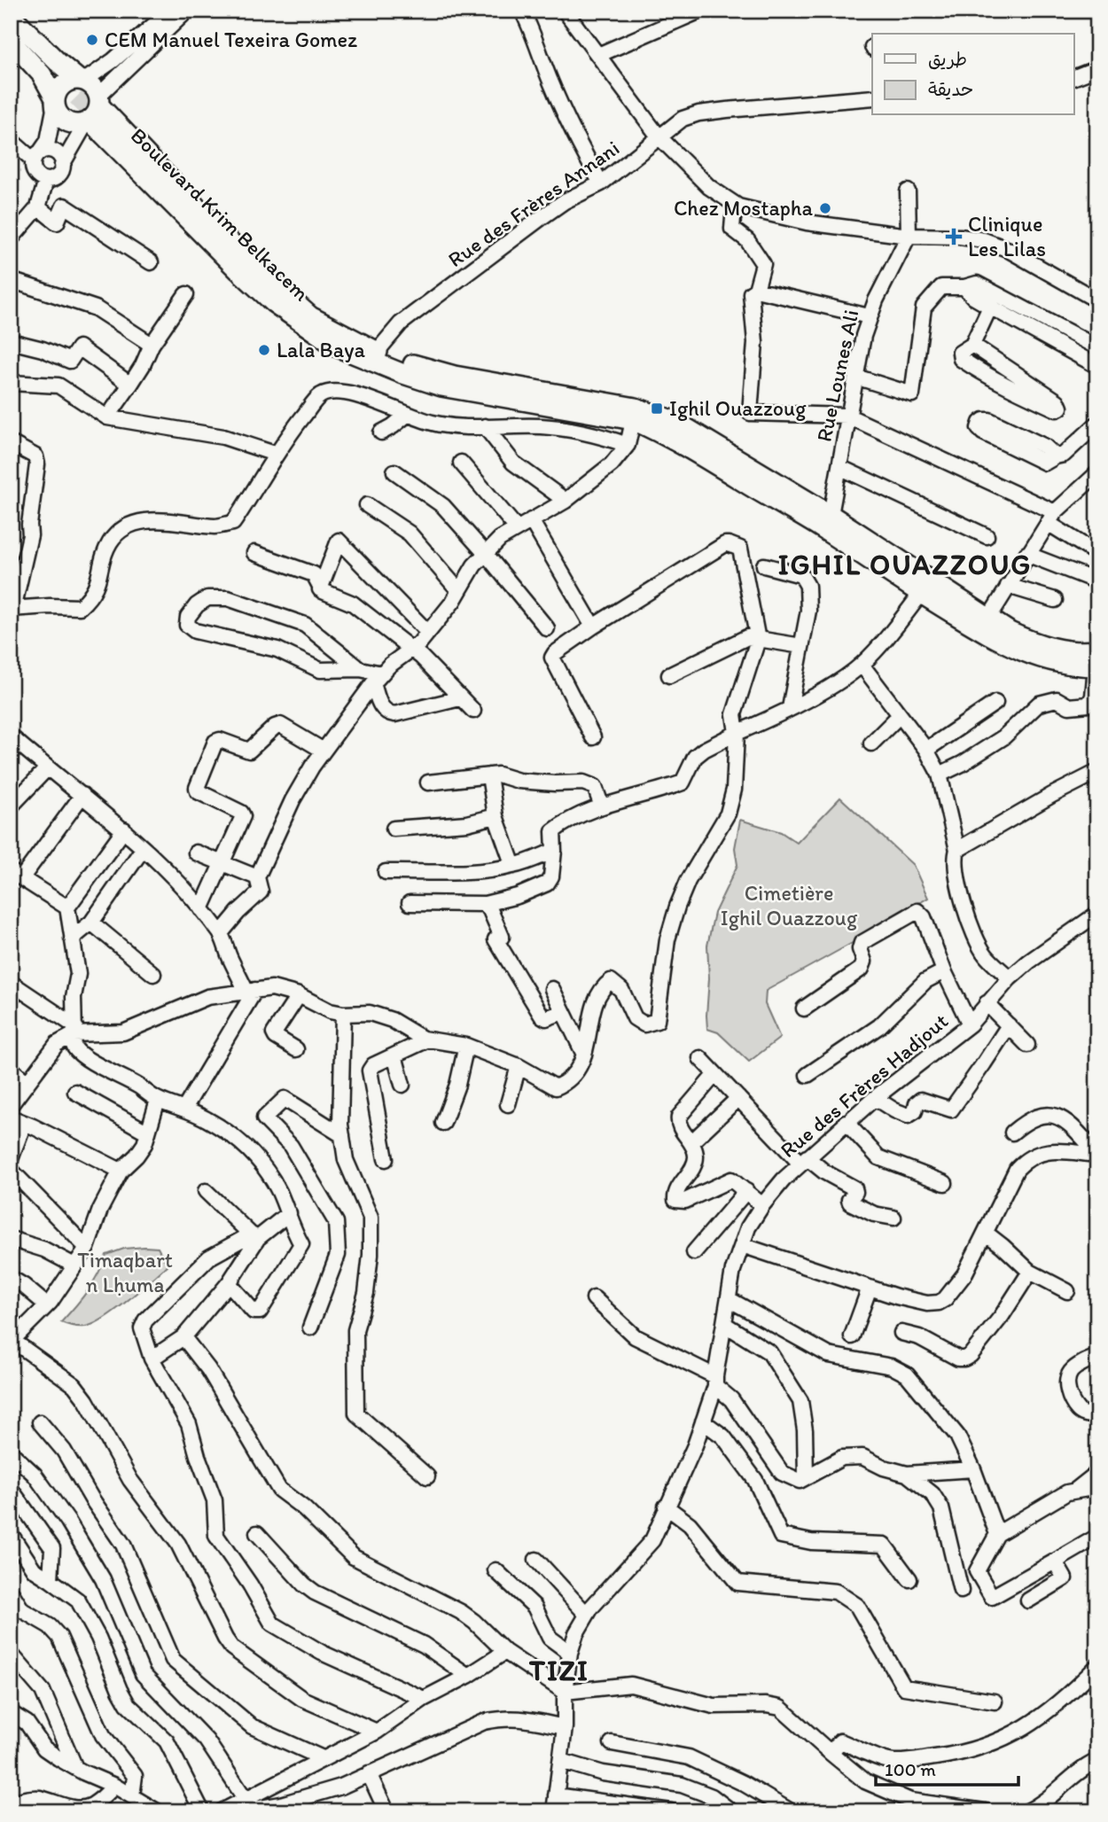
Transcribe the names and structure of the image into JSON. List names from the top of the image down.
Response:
{
  "streets": {
    "main road": ["Boulevard Krim Belkacem"],
    "street": ["Rue des Frères Annani", "Rue Lounes Ali", "Rue des Frères Hadjout"]
  },
  "crossings": [
    ["Rue des Frères Annani", "Boulevard Krim Belkacem"],
    ["Boulevard Krim Belkacem", "Rue Lounes Ali"]
  ],
  "districts": ["IGHIL OUAZZOUG", "TIZI"],
  "parks": ["Cimetière Ighil Ouazzoug", "Timaqbart n Lḥuma"],
  "places": {
    "other": ["CEM Manuel Texeira Gomez", "Chez Mostapha", "Lala Baya"],
    "health": ["Clinique Les Lilas"],
    "transit": ["Ighil Ouazzoug"]
  },
  "legend": ["طريق", "حديقة"],
  "scale_bar": "100 m"
}
